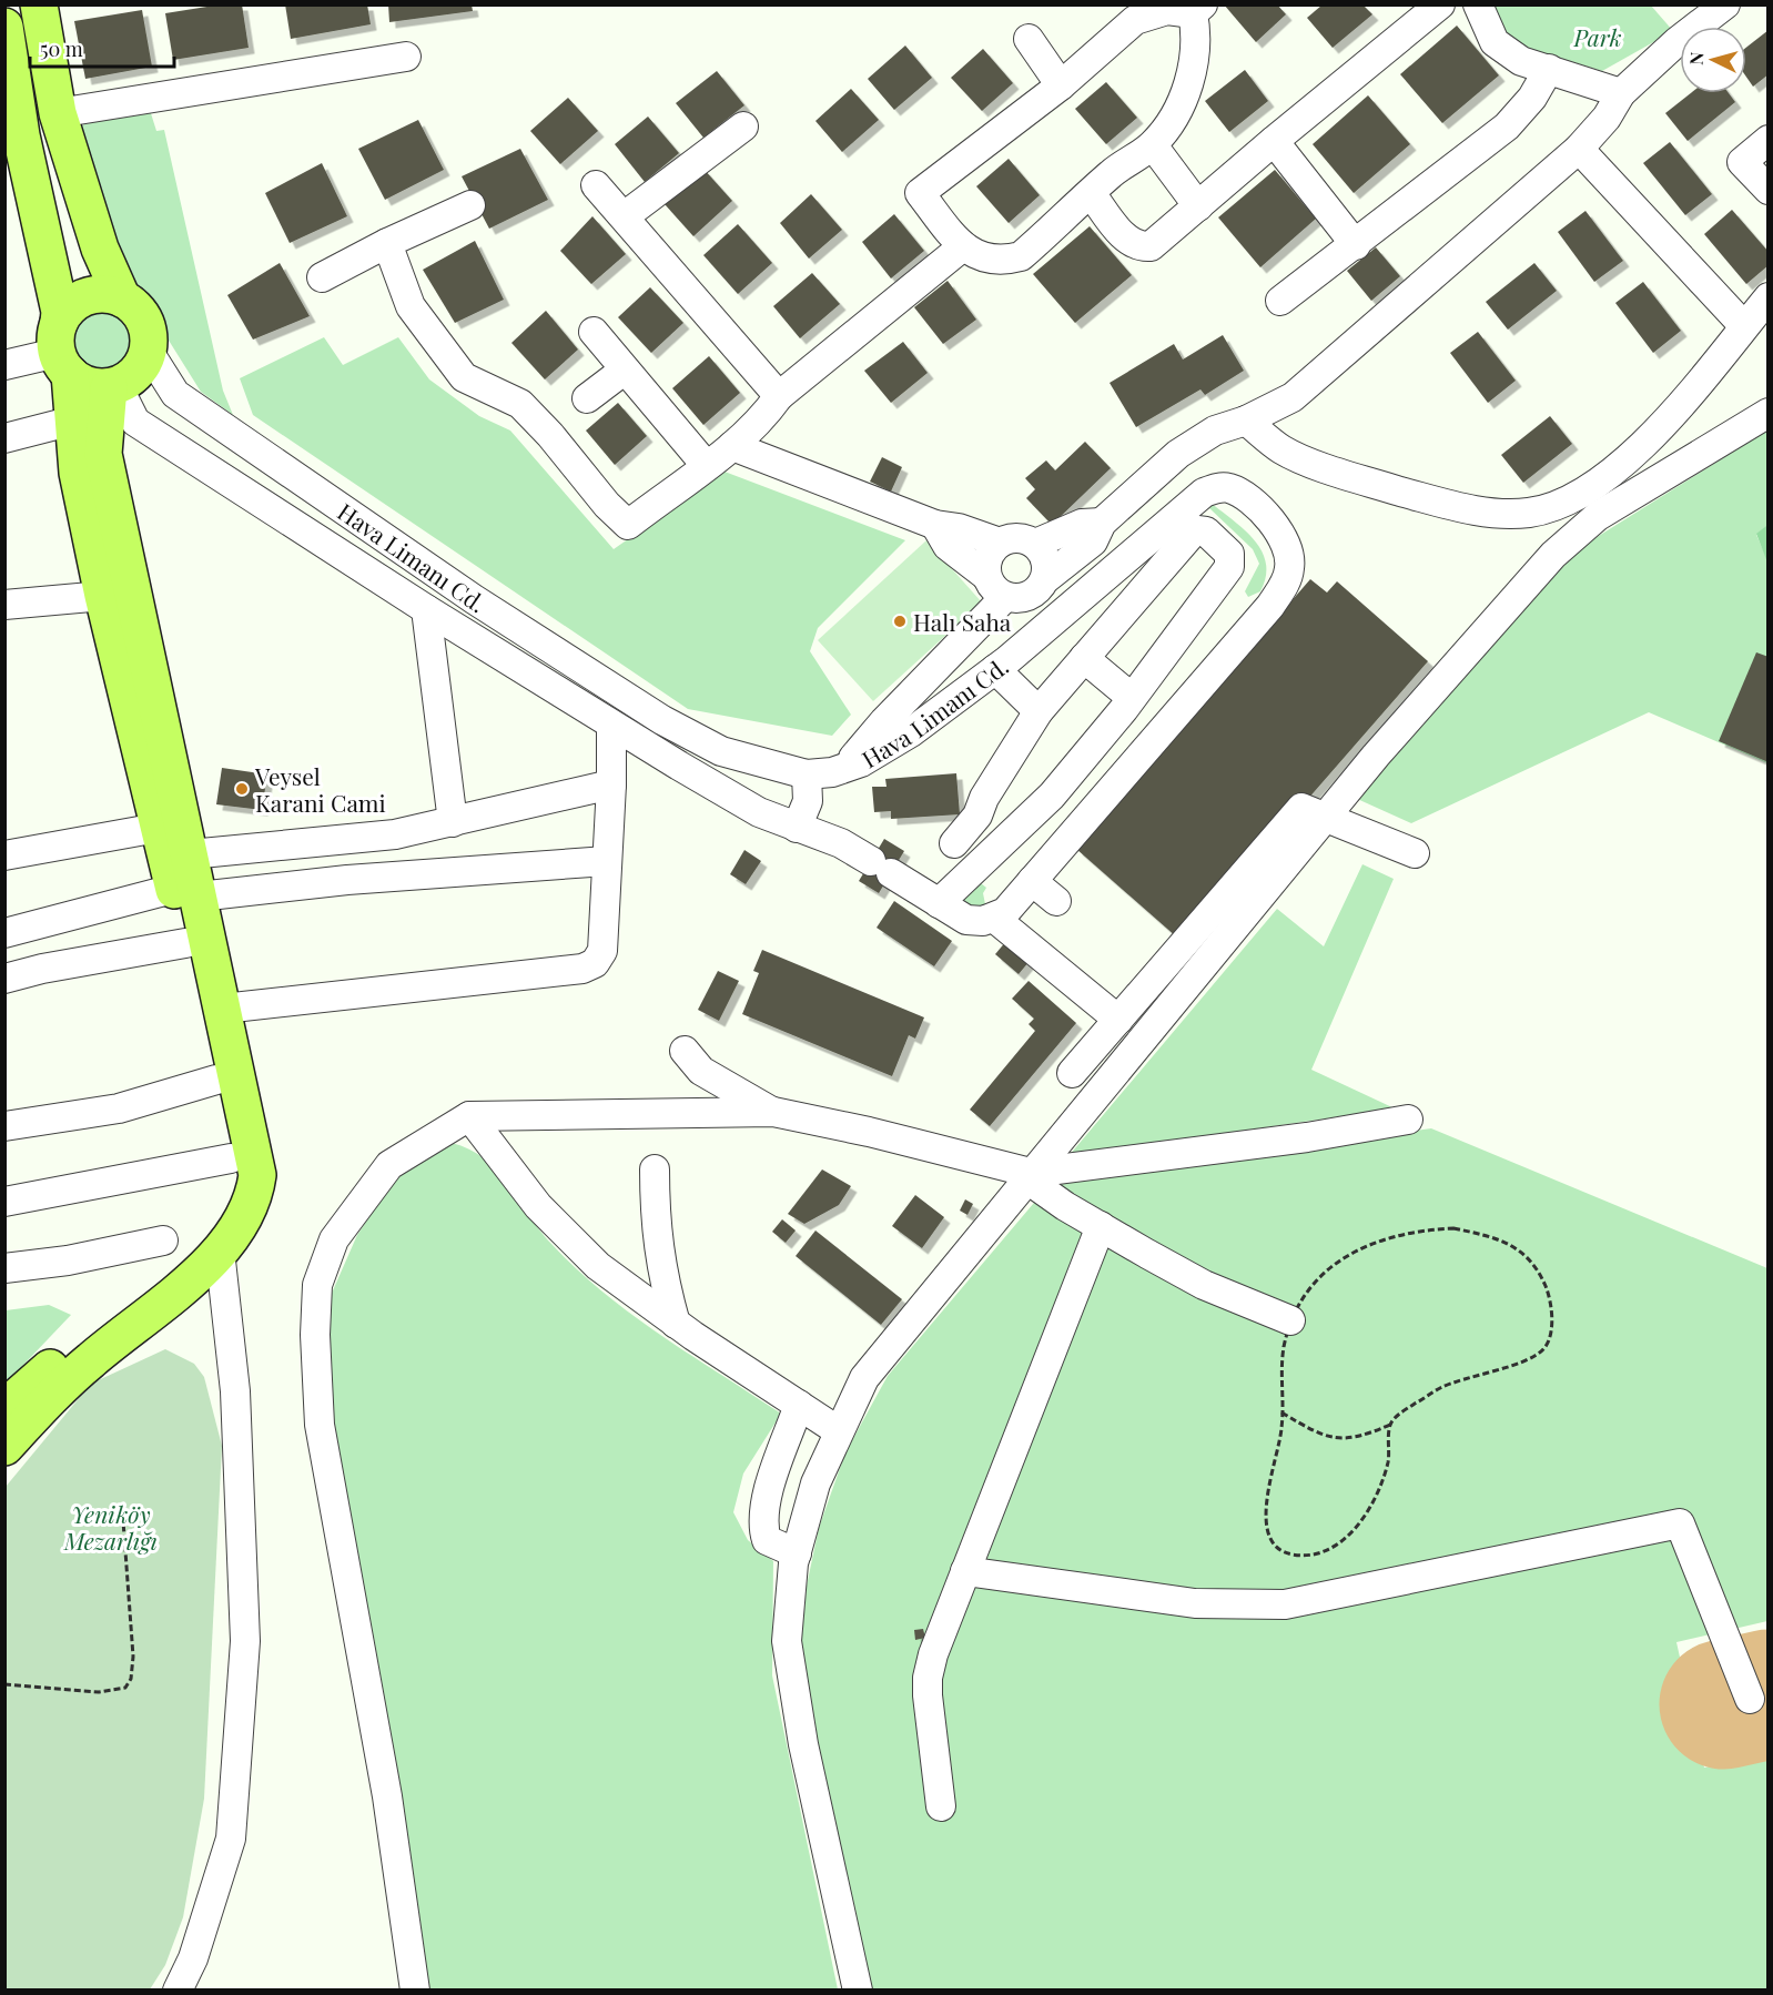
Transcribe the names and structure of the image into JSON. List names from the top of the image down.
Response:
{
  "streets": {
    "street": ["Hava Limanı Cd."]
  },
  "parks": ["Park", "Yeniköy Mezarlığı"],
  "places": ["Halı Saha", "Veysel Karani Cami"],
  "scale_bar": "50 m",
  "north": "left"
}
